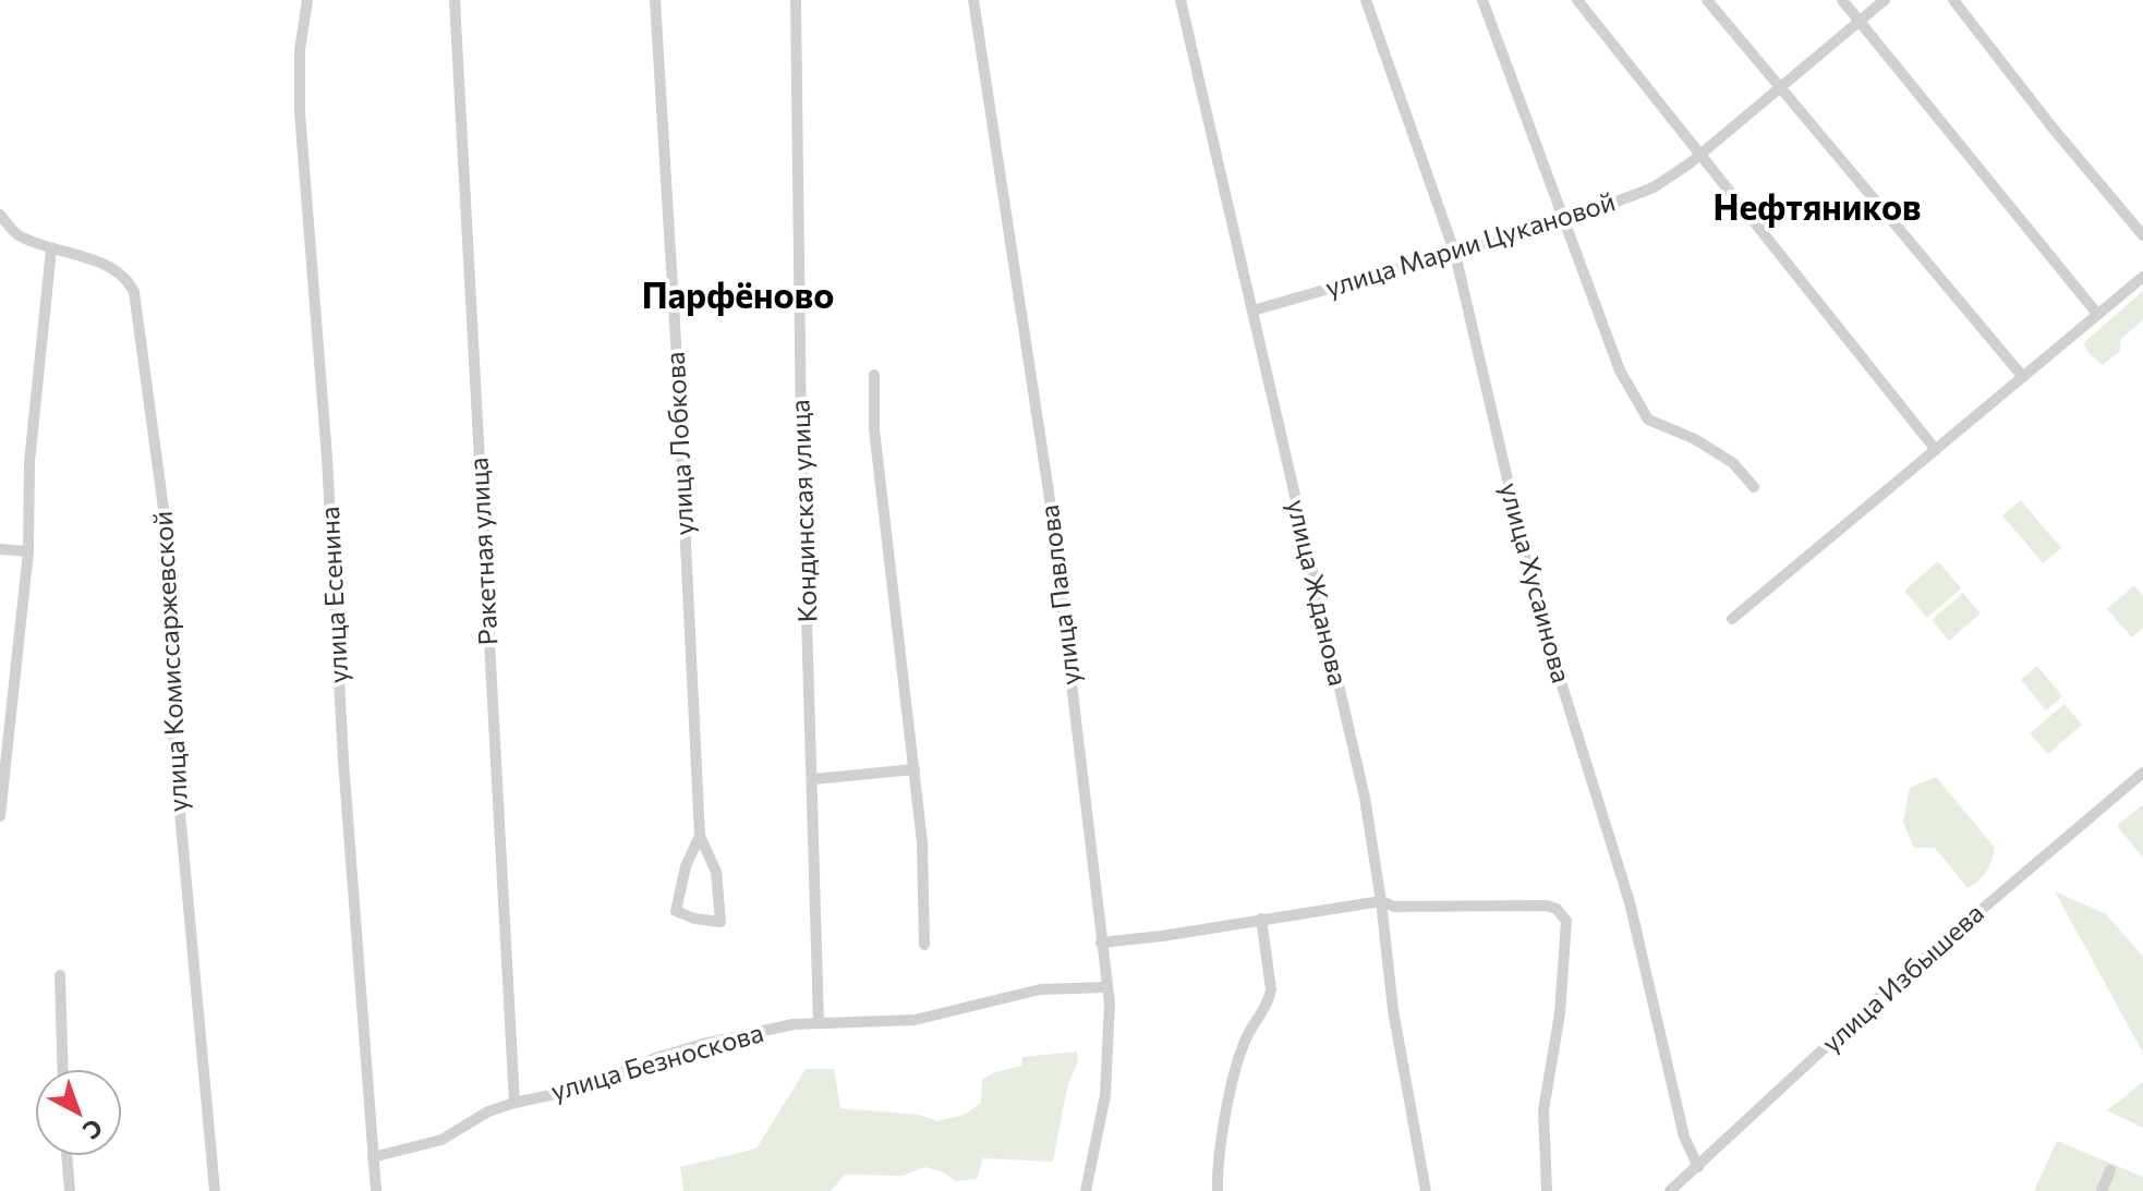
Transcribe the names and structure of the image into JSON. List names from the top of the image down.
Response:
{
  "streets": {
    "street": [
      "улица Марии Цукановой",
      "улица Лобкова",
      "Кондинская улица",
      "Ракетная улица",
      "улица Хусаинова",
      "улица Жданова",
      "улица Есенина",
      "улица Павлова",
      "улица Комиссаржевской",
      "улица Избышева",
      "улица Безноскова"
    ]
  },
  "crossings": [
    ["улица Марии Цукановой", "улица Хусаинова"],
    ["улица Марии Цукановой", "улица Жданова"],
    ["Кондинская улица", "улица Безноскова"],
    ["Ракетная улица", "улица Безноскова"],
    ["улица Хусаинова", "улица Избышева"],
    ["улица Есенина", "улица Безноскова"],
    ["улица Павлова", "улица Безноскова"]
  ],
  "districts": ["Нефтяников", "Парфёново"],
  "north": "bottom right"
}
